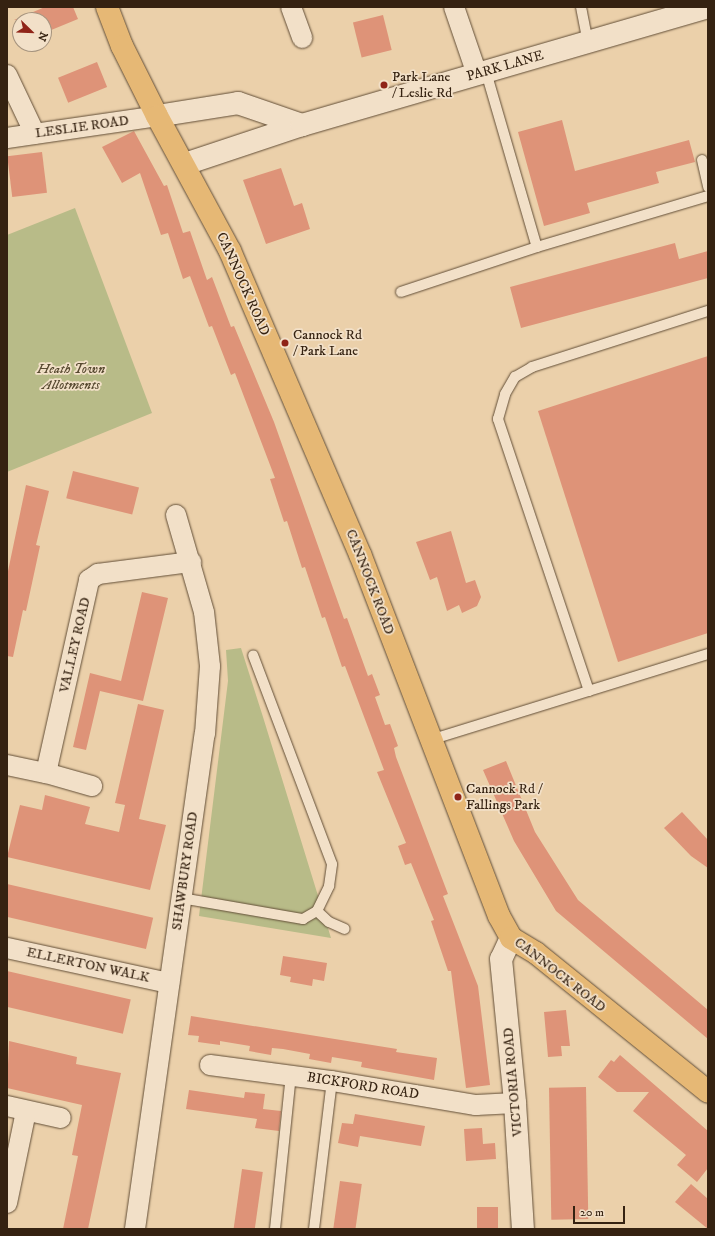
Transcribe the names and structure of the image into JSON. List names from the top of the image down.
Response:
{
  "streets": {
    "highway": ["CANNOCK ROAD"],
    "street": [
      "PARK LANE",
      "LESLIE ROAD",
      "VALLEY ROAD",
      "SHAWBURY ROAD",
      "ELLERTON WALK",
      "VICTORIA ROAD",
      "BICKFORD ROAD"
    ]
  },
  "crossings": [
    ["PARK LANE", "CANNOCK ROAD"],
    ["LESLIE ROAD", "CANNOCK ROAD"],
    ["CANNOCK ROAD", "VICTORIA ROAD"],
    ["VALLEY ROAD", "SHAWBURY ROAD"],
    ["SHAWBURY ROAD", "ELLERTON WALK"],
    ["VICTORIA ROAD", "BICKFORD ROAD"]
  ],
  "parks": ["Heath Town Allotments"],
  "places": ["Park Lane / Leslie Rd", "Cannock Rd / Park Lane", "Cannock Rd / Fallings Park"],
  "scale_bar": "20 m",
  "north": "bottom right"
}
